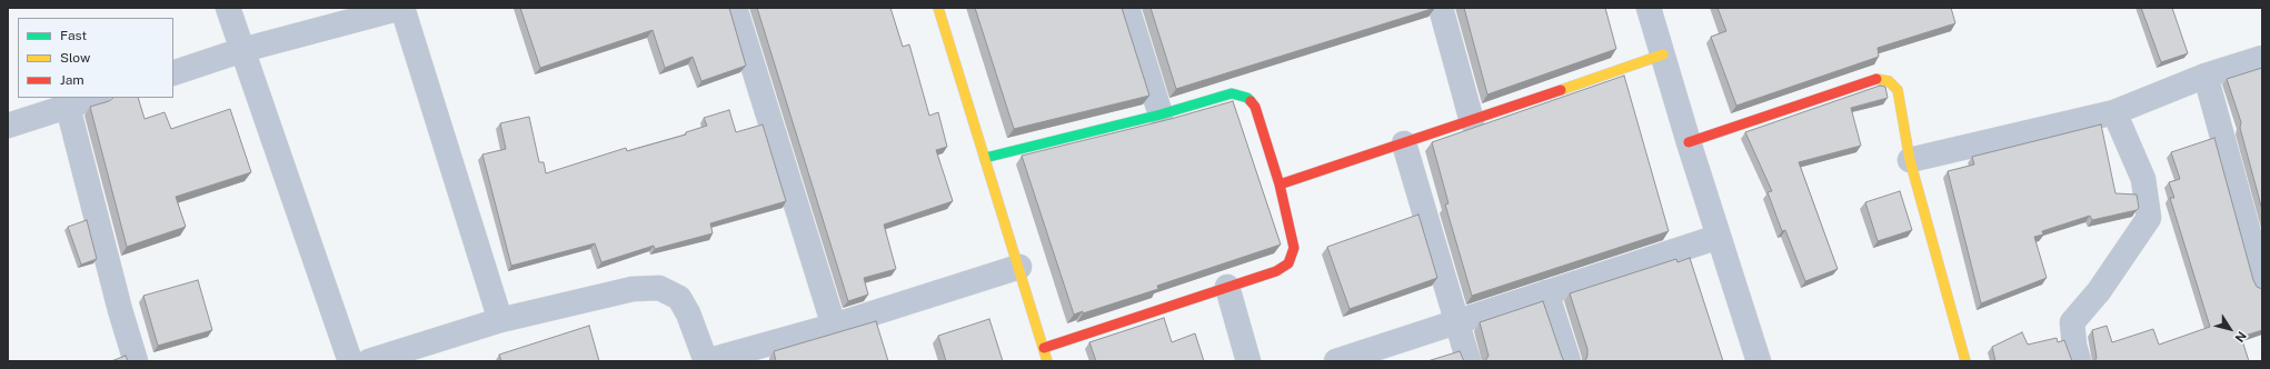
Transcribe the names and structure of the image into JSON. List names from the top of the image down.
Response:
{
  "legend": ["Fast", "Slow", "Jam"],
  "north": "bottom right"
}
